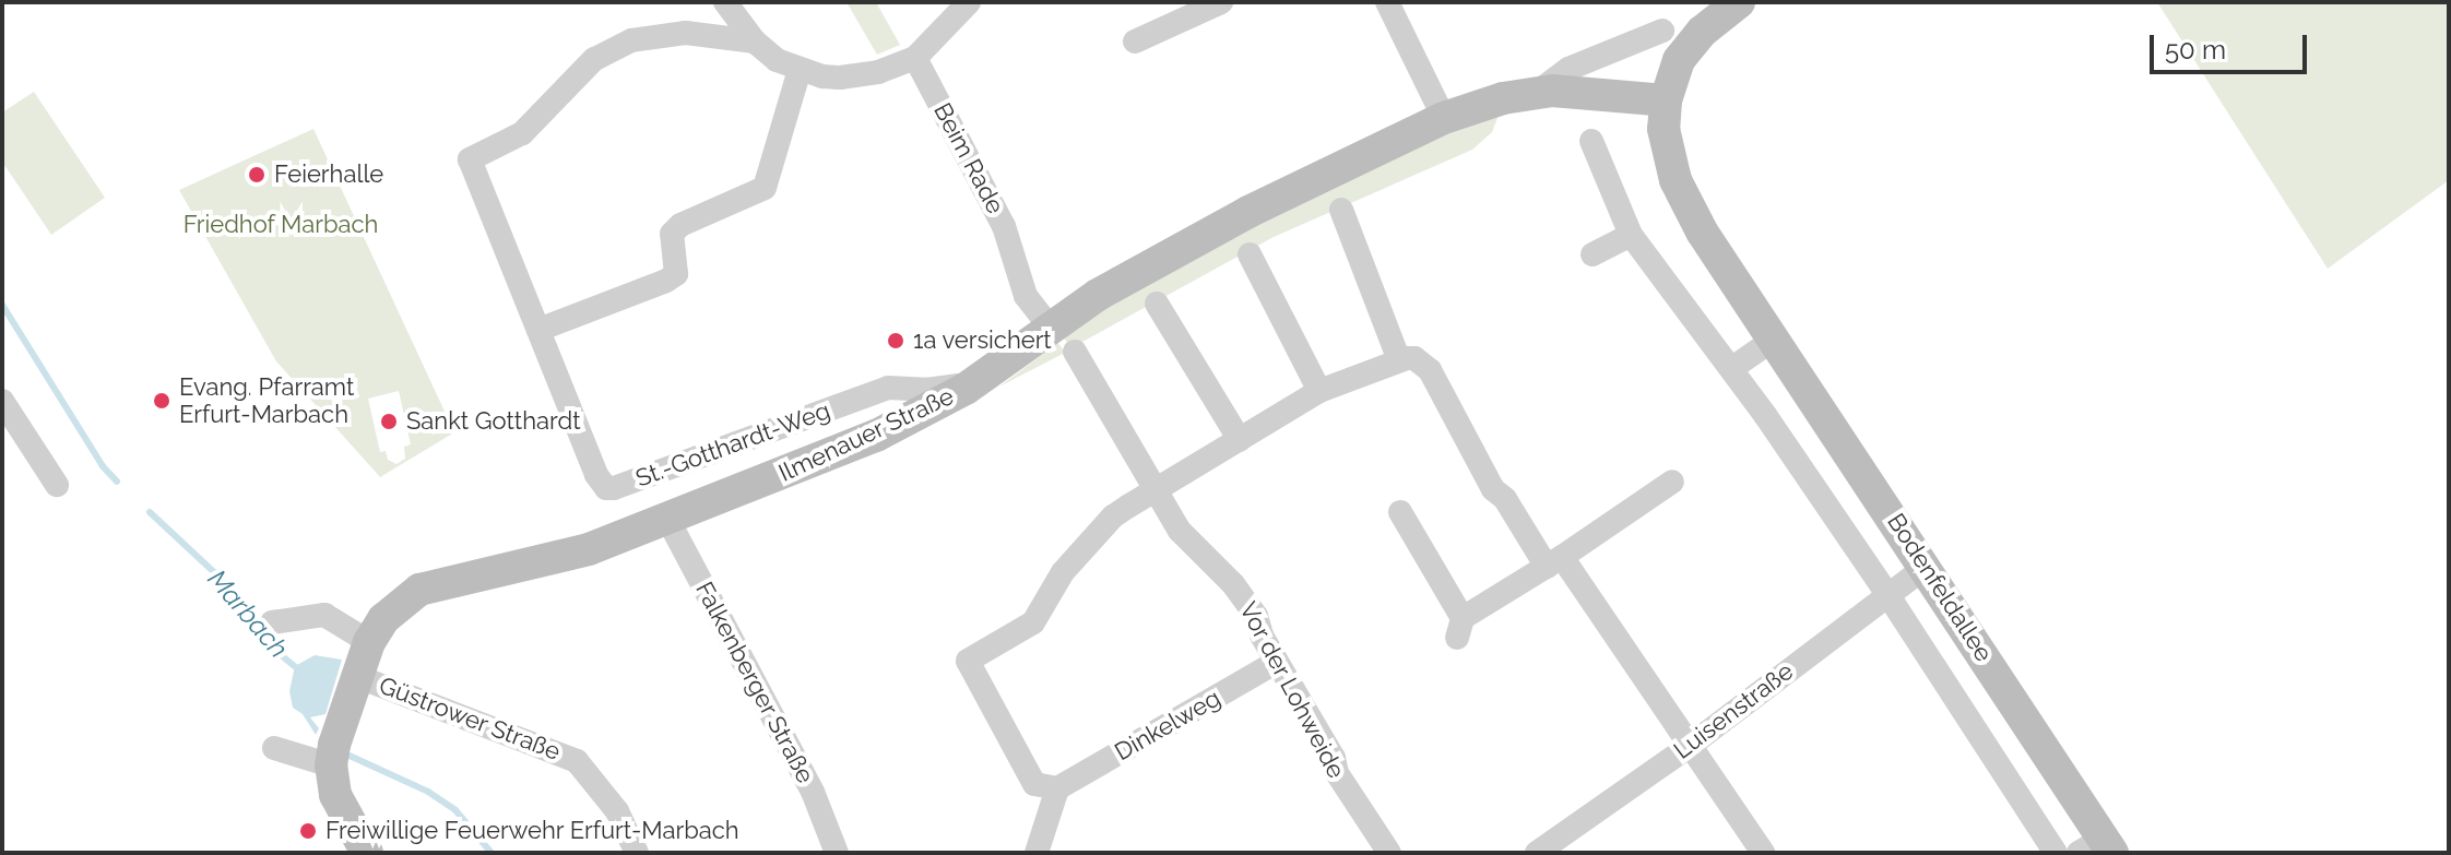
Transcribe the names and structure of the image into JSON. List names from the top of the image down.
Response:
{
  "streets": {
    "street": [
      "Beim Rade",
      "Ilmenauer Straße",
      "St.-Gotthardt-Weg",
      "Bodenfeldallee",
      "Falkenberger Straße",
      "Vor der Lohweide",
      "Luisenstraße",
      "Güstrower Straße",
      "Dinkelweg"
    ]
  },
  "crossings": [
    ["Beim Rade", "Ilmenauer Straße"],
    ["Ilmenauer Straße", "St.-Gotthardt-Weg"],
    ["Ilmenauer Straße", "Bodenfeldallee"],
    ["Ilmenauer Straße", "Falkenberger Straße"],
    ["Ilmenauer Straße", "Güstrower Straße"],
    ["Bodenfeldallee", "Luisenstraße"],
    ["Vor der Lohweide", "Dinkelweg"]
  ],
  "water": ["Marbach"],
  "parks": ["Friedhof Marbach"],
  "places": [
    "Feierhalle",
    "1a versichert",
    "Evang. Pfarramt Erfurt-Marbach",
    "Sankt Gotthardt",
    "Freiwillige Feuerwehr Erfurt-Marbach"
  ],
  "scale_bar": "50 m"
}
